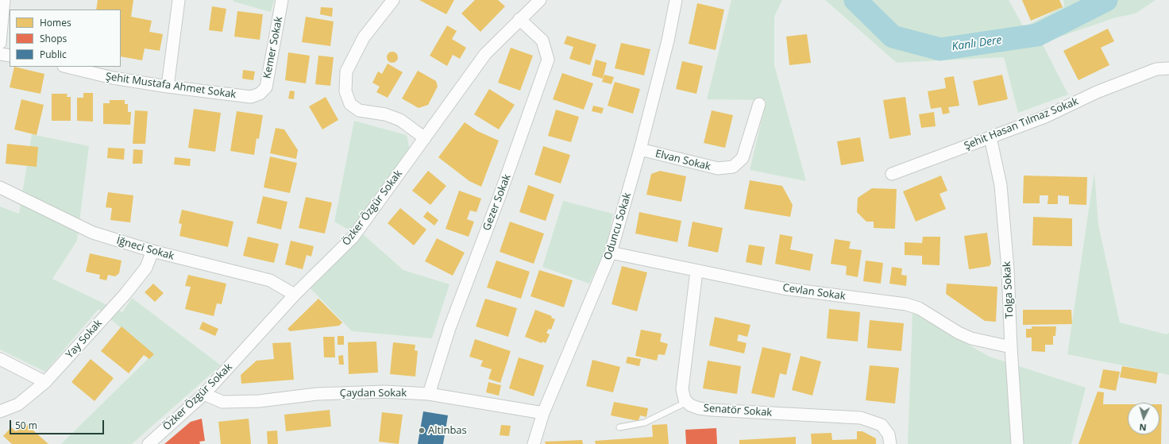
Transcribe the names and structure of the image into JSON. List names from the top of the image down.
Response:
{
  "streets": {
    "street": [
      "Kemer Sokak",
      "Şehit Mustafa Ahmet Sokak",
      "Şehit Hasan Tılmaz Sokak",
      "Elvan Sokak",
      "Gezer Sokak",
      "Özker Özgür Sokak",
      "Oduncu Sokak",
      "İğneci Sokak",
      "Tolga Sokak",
      "Cevlan Sokak",
      "Yay Sokak",
      "Çaydan Sokak",
      "Senatör Sokak"
    ]
  },
  "crossings": [
    ["Kemer Sokak", "Şehit Mustafa Ahmet Sokak"],
    ["Şehit Hasan Tılmaz Sokak", "Tolga Sokak"],
    ["Elvan Sokak", "Oduncu Sokak"],
    ["Gezer Sokak", "Özker Özgür Sokak"],
    ["Gezer Sokak", "Çaydan Sokak"],
    ["Özker Özgür Sokak", "İğneci Sokak"],
    ["Özker Özgür Sokak", "Çaydan Sokak"],
    ["Oduncu Sokak", "Cevlan Sokak"],
    ["Oduncu Sokak", "Çaydan Sokak"],
    ["İğneci Sokak", "Yay Sokak"],
    ["Tolga Sokak", "Cevlan Sokak"]
  ],
  "water": ["Kanlı Dere"],
  "places": ["Altinbas"],
  "legend": ["Homes", "Shops", "Public"],
  "scale_bar": "50 m",
  "north": "bottom"
}
